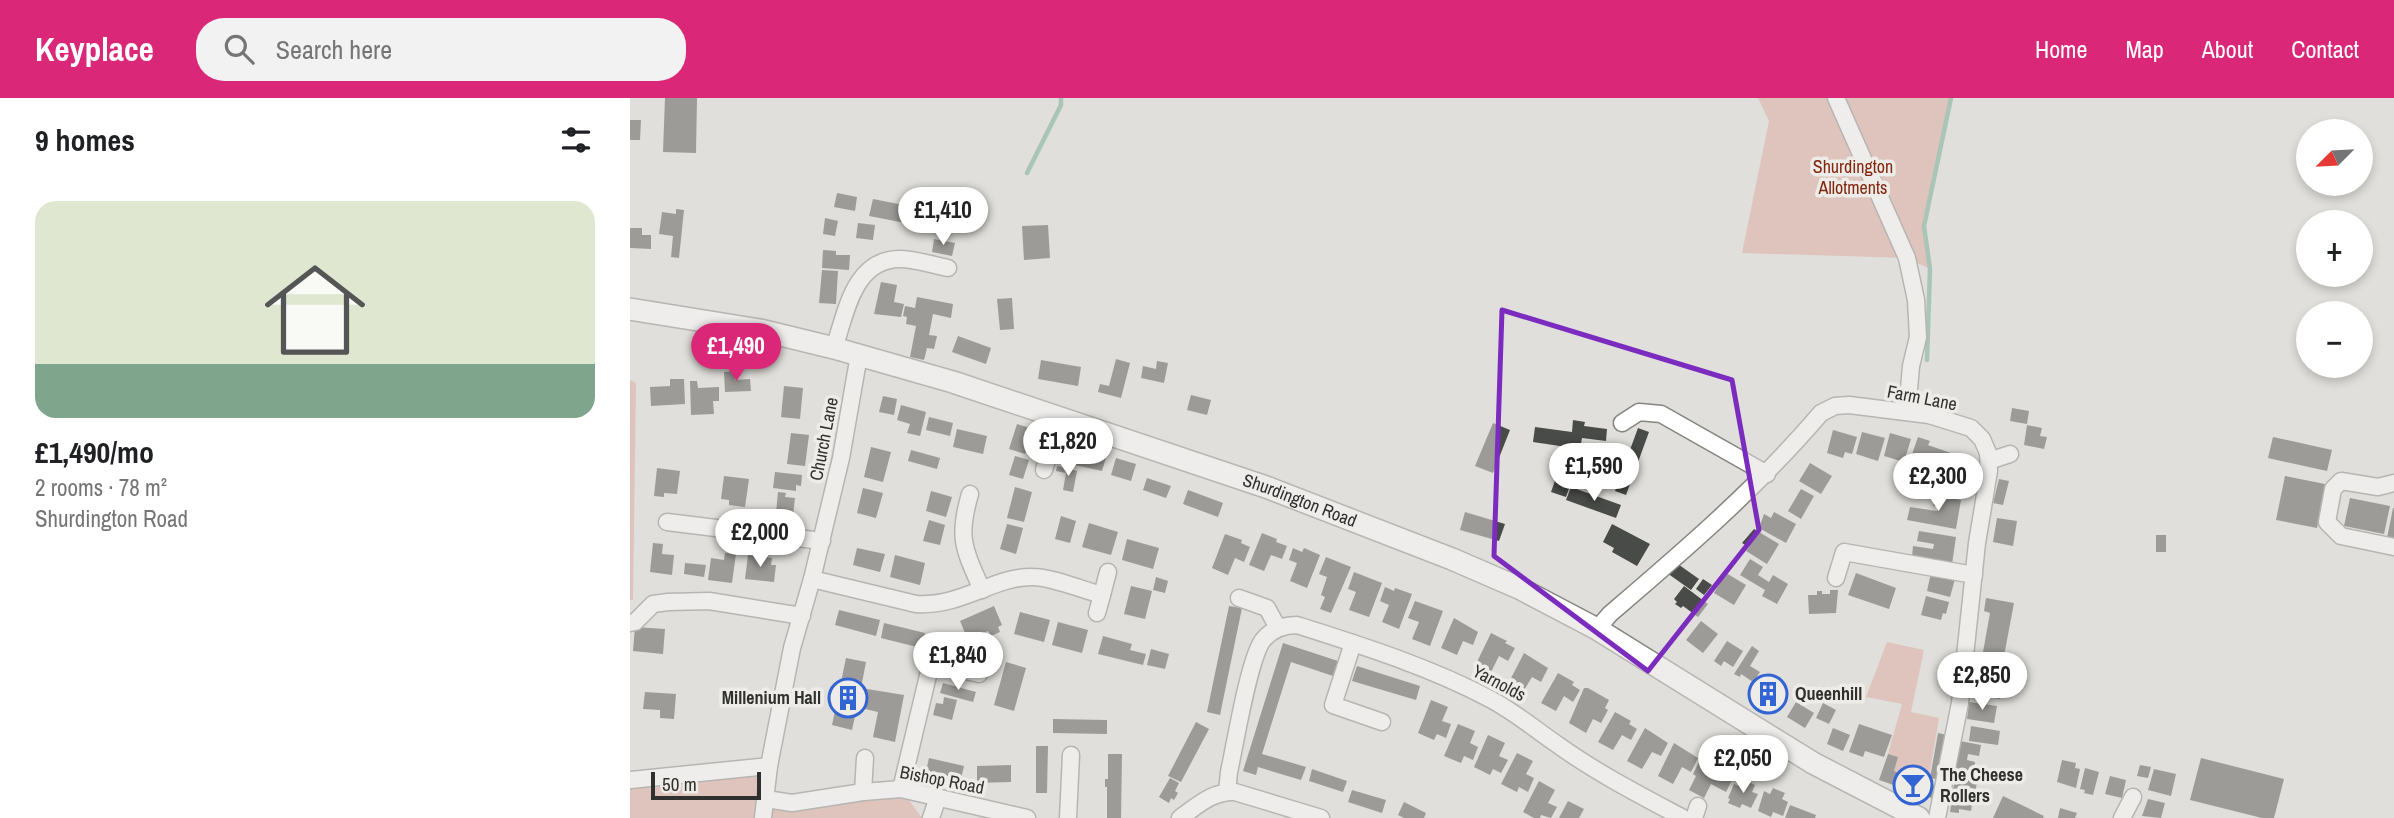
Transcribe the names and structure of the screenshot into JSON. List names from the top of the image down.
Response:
{
  "streets": {
    "main road": ["Shurdington Road"],
    "street": [
      "Farm Lane",
      "Church Lane",
      "Yarnolds",
      "Bishop Road"
    ]
  },
  "crossings": [
    ["Farm Lane", "Shurdington Road"],
    ["Church Lane", "Shurdington Road"],
    ["Church Lane", "Bishop Road"]
  ],
  "parks": ["Shurdington Allotments"],
  "places": {
    "building": ["Queenhill", "Millenium Hall"],
    "bar": ["The Cheese Rollers"]
  },
  "scale_bar": "50 m",
  "north": "bottom left",
  "page": {
    "header": "Keyplace",
    "search": "Search here",
    "nav": [
      "Home",
      "Map",
      "About",
      "Contact"
    ],
    "heading": "9 homes",
    "map_buttons": ["+", "−"],
    "list": [
      {
        "name": "£1,490/mo",
        "note": "2 rooms · 78 m² · Shurdington Road"
      }
    ],
    "price": [
      "£1,410",
      "£1,490",
      "£1,820",
      "£1,590",
      "£2,300",
      "£2,000",
      "£1,840",
      "£2,850",
      "£2,050"
    ],
    "scale": "50 m"
  }
}
